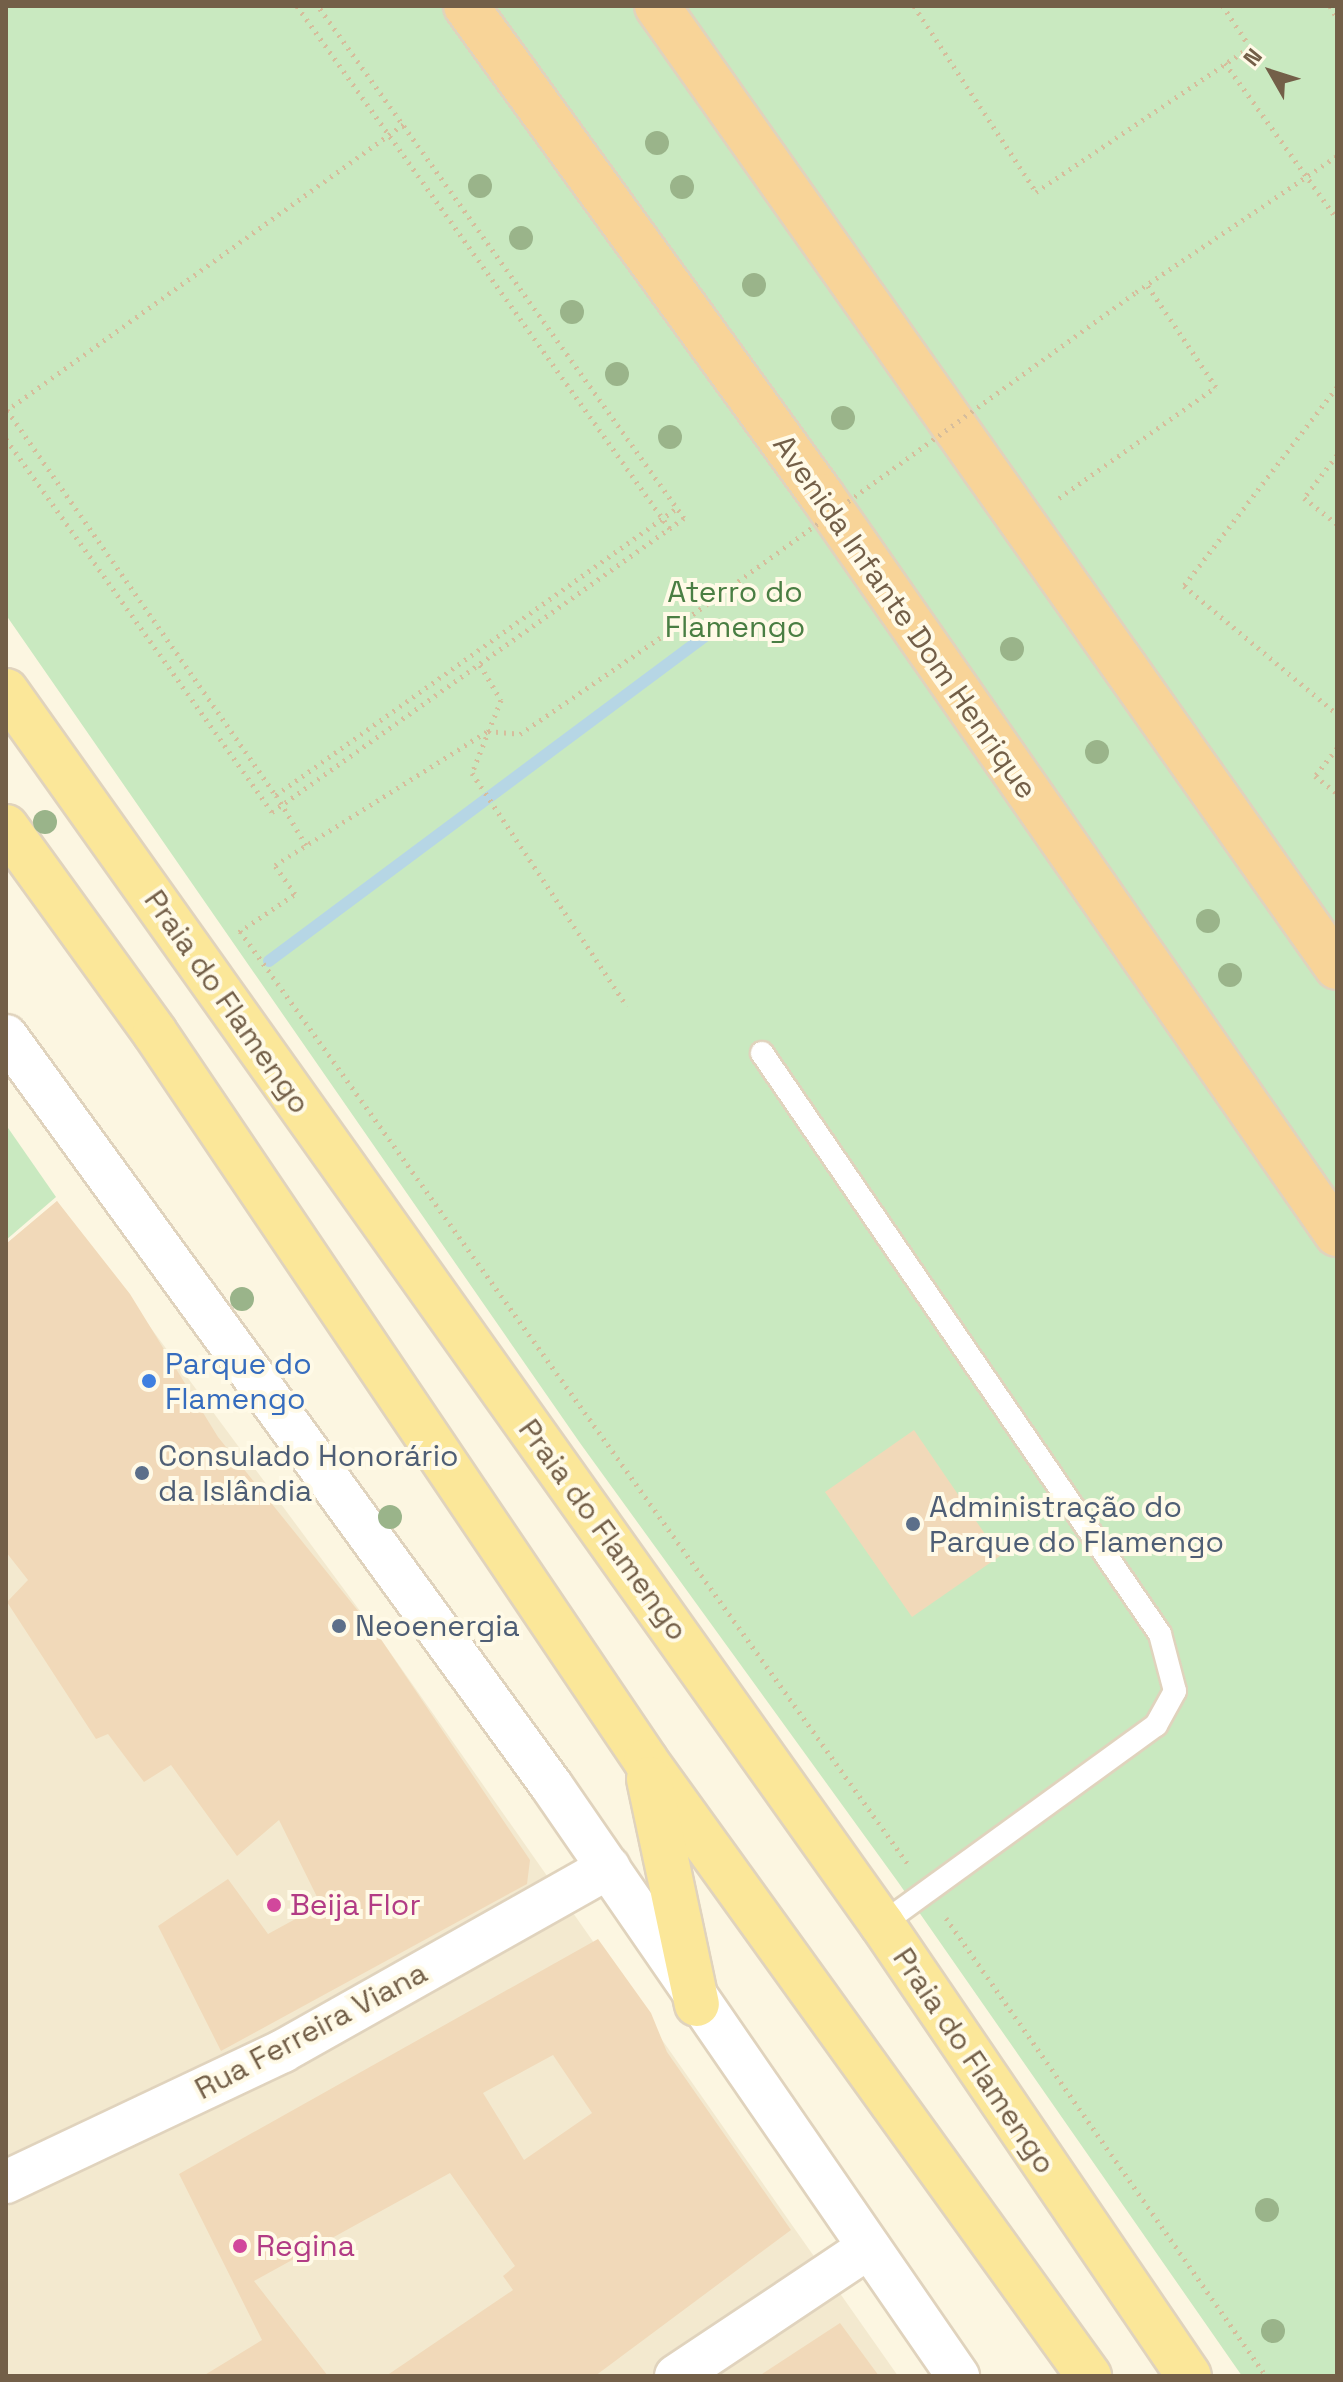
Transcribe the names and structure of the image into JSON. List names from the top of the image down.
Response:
{
  "streets": {
    "highway": ["Avenida Infante Dom Henrique"],
    "main road": ["Praia do Flamengo"],
    "street": ["Rua Ferreira Viana"]
  },
  "parks": ["Aterro do Flamengo"],
  "places": [
    "Parque do Flamengo",
    "Consulado Honorário da Islândia",
    "Administração do Parque do Flamengo",
    "Neoenergia",
    "Beija Flor",
    "Regina"
  ],
  "north": "top left"
}
